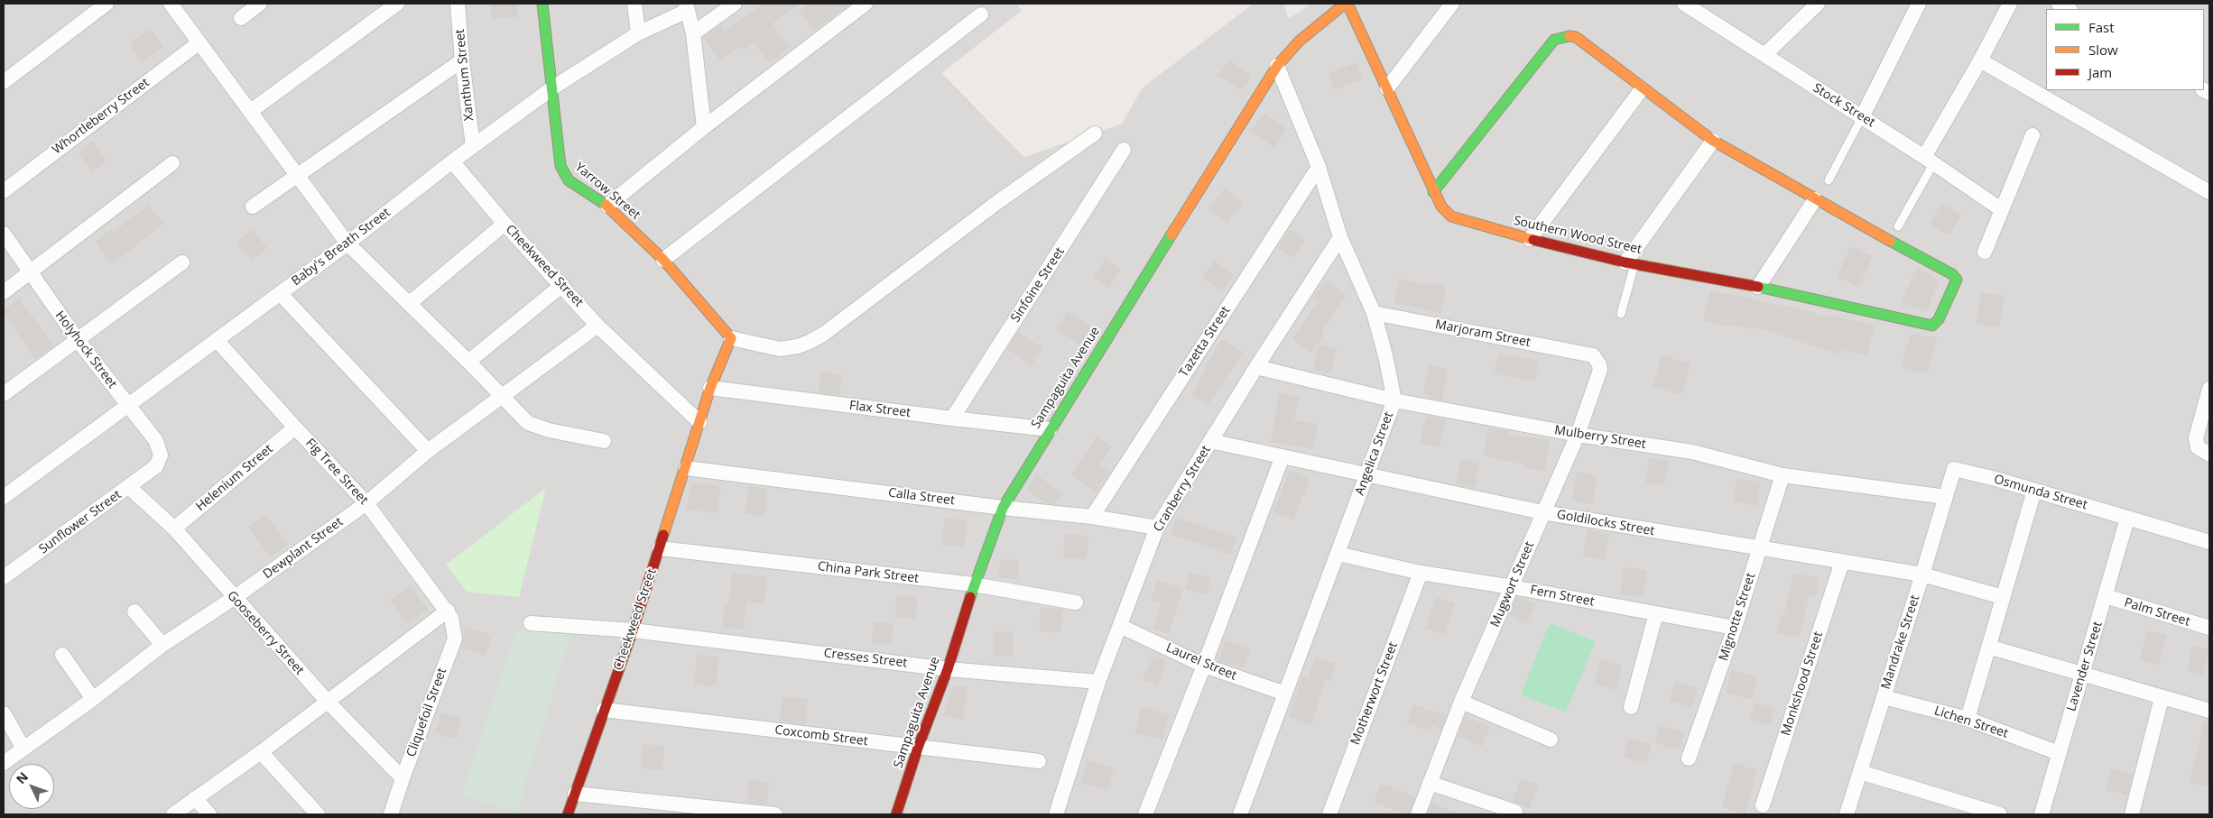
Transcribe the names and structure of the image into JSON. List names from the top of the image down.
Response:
{
  "streets": {
    "street": [
      "Xanthum Street",
      "Stock Street",
      "Whortleberry Street",
      "Yarrow Street",
      "Southern Wood Street",
      "Baby's Breath Street",
      "Cheekweed Street",
      "Sinfoine Street",
      "Marjoram Street",
      "Tazetta Street",
      "Holyhock Street",
      "Sampaguita Avenue",
      "Flax Street",
      "Mulberry Street",
      "Angelica Street",
      "Fig Tree Street",
      "Helenium Street",
      "Cranberry Street",
      "Osmunda Street",
      "Calla Street",
      "Sunflower Street",
      "Goldilocks Street",
      "Dewplant Street",
      "China Park Street",
      "Mugwort Street",
      "Fern Street",
      "Palm Street",
      "Mignotte Street",
      "Gooseberry Street",
      "Mandrake Street",
      "Cresses Street",
      "Laurel Street",
      "Lavender Street",
      "Monkshood Street",
      "Motherwort Street",
      "Cliquefoil Street",
      "Lichen Street",
      "Coxcomb Street"
    ]
  },
  "crossings": [
    ["Xanthum Street", "Baby's Breath Street"],
    ["Yarrow Street", "Baby's Breath Street"],
    ["Southern Wood Street", "Sampaguita Avenue"],
    ["Baby's Breath Street", "Cheekweed Street"],
    ["Baby's Breath Street", "Holyhock Street"],
    ["Baby's Breath Street", "Fig Tree Street"],
    ["Cheekweed Street", "Flax Street"],
    ["Cheekweed Street", "Calla Street"],
    ["Cheekweed Street", "Dewplant Street"],
    ["Cheekweed Street", "China Park Street"],
    ["Cheekweed Street", "Cresses Street"],
    ["Cheekweed Street", "Coxcomb Street"],
    ["Sinfoine Street", "Flax Street"],
    ["Marjoram Street", "Angelica Street"],
    ["Marjoram Street", "Mugwort Street"],
    ["Tazetta Street", "Angelica Street"],
    ["Tazetta Street", "Calla Street"],
    ["Holyhock Street", "Sunflower Street"],
    ["Sampaguita Avenue", "Flax Street"],
    ["Sampaguita Avenue", "Angelica Street"],
    ["Sampaguita Avenue", "Calla Street"],
    ["Sampaguita Avenue", "China Park Street"],
    ["Sampaguita Avenue", "Cresses Street"],
    ["Sampaguita Avenue", "Coxcomb Street"],
    ["Mulberry Street", "Angelica Street"],
    ["Mulberry Street", "Cranberry Street"],
    ["Mulberry Street", "Mugwort Street"],
    ["Mulberry Street", "Mignotte Street"],
    ["Mulberry Street", "Mandrake Street"],
    ["Angelica Street", "Cranberry Street"],
    ["Angelica Street", "Goldilocks Street"],
    ["Angelica Street", "Fern Street"],
    ["Angelica Street", "Laurel Street"],
    ["Fig Tree Street", "Helenium Street"],
    ["Fig Tree Street", "Dewplant Street"],
    ["Fig Tree Street", "Cliquefoil Street"],
    ["Helenium Street", "Gooseberry Street"],
    ["Cranberry Street", "Calla Street"],
    ["Cranberry Street", "Goldilocks Street"],
    ["Cranberry Street", "Cresses Street"],
    ["Cranberry Street", "Laurel Street"],
    ["Osmunda Street", "Mandrake Street"],
    ["Osmunda Street", "Lavender Street"],
    ["Sunflower Street", "Gooseberry Street"],
    ["Goldilocks Street", "Mugwort Street"],
    ["Goldilocks Street", "Mignotte Street"],
    ["Goldilocks Street", "Mandrake Street"],
    ["Goldilocks Street", "Monkshood Street"],
    ["Dewplant Street", "Gooseberry Street"],
    ["Mugwort Street", "Fern Street"],
    ["Fern Street", "Mignotte Street"],
    ["Fern Street", "Motherwort Street"],
    ["Palm Street", "Lavender Street"],
    ["Gooseberry Street", "Cliquefoil Street"],
    ["Mandrake Street", "Lichen Street"],
    ["Lavender Street", "Lichen Street"]
  ],
  "legend": ["Fast", "Slow", "Jam"],
  "north": "top left"
}
